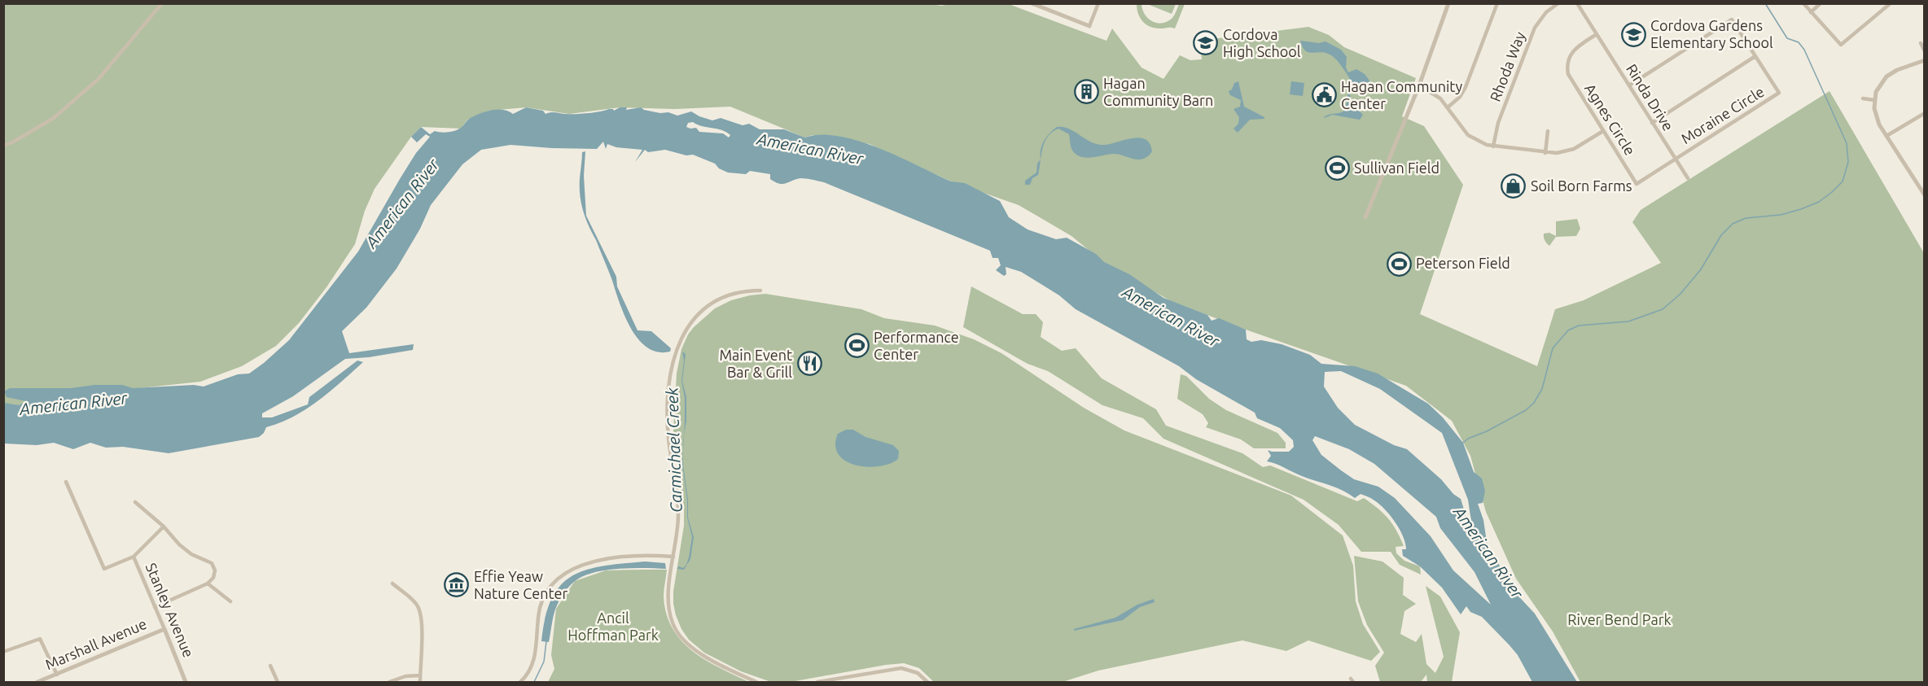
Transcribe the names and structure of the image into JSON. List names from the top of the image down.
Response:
{
  "streets": {
    "street": [
      "Rhoda Way",
      "Rinda Drive",
      "Moraine Circle",
      "Agnes Circle",
      "Stanley Avenue",
      "Marshall Avenue"
    ]
  },
  "crossings": [
    ["Rinda Drive", "Moraine Circle"],
    ["Rinda Drive", "Agnes Circle"],
    ["Moraine Circle", "Agnes Circle"],
    ["Stanley Avenue", "Marshall Avenue"]
  ],
  "water": ["American River", "Carmichael Creek"],
  "parks": ["Ancil Hoffman Park", "River Bend Park"],
  "places": {
    "school or university": ["Cordova Gardens Elementary School", "Cordova High School"],
    "building": ["Hagan Community Barn"],
    "public building": ["Hagan Community Center"],
    "sports": ["Sullivan Field", "Peterson Field", "Performance Center"],
    "shop": ["Soil Born Farms"],
    "restaurant": ["Main Event Bar & Grill"],
    "museum": ["Effie Yeaw Nature Center"]
  }
}
